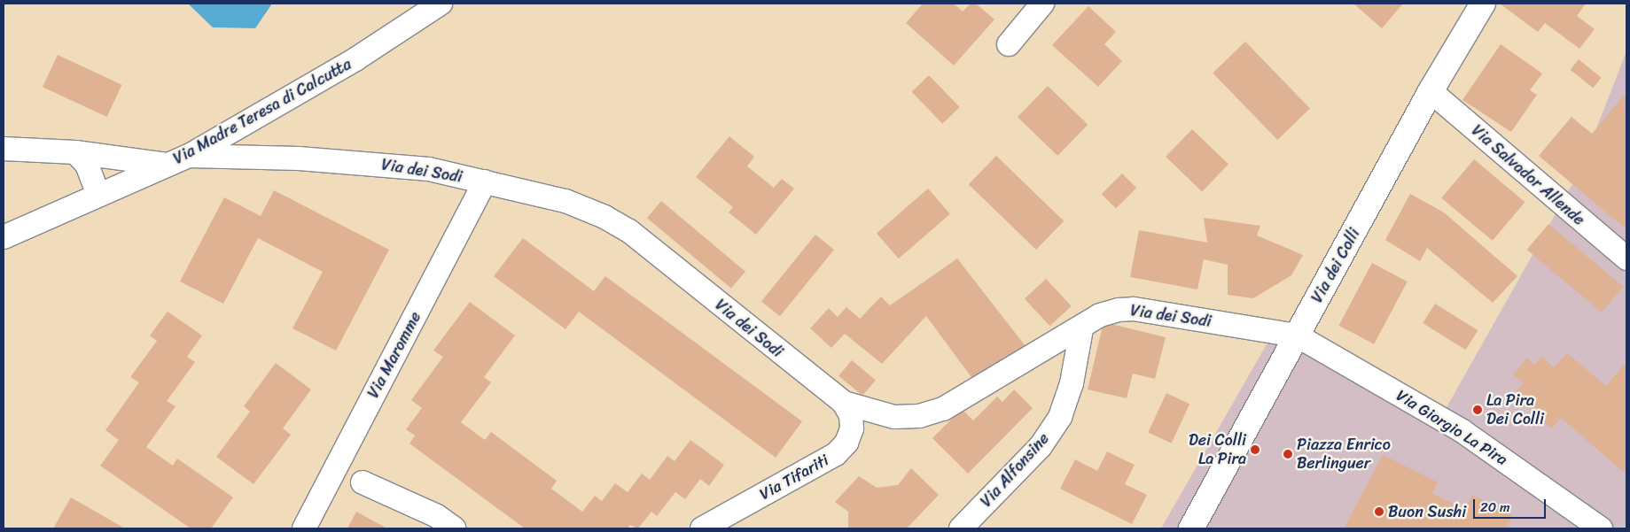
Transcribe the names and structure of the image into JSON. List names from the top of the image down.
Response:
{
  "streets": {
    "street": [
      "Via Madre Teresa di Calcutta",
      "Via dei Sodi",
      "Via Salvador Allende",
      "Via dei Colli",
      "Via Maromme",
      "Via Giorgio La Pira",
      "Via Alfonsine",
      "Via Tifariti"
    ]
  },
  "crossings": [
    ["Via Madre Teresa di Calcutta", "Via dei Sodi"],
    ["Via dei Sodi", "Via dei Colli"],
    ["Via dei Sodi", "Via Maromme"],
    ["Via dei Sodi", "Via Giorgio La Pira"],
    ["Via dei Sodi", "Via Alfonsine"],
    ["Via dei Sodi", "Via Tifariti"],
    ["Via Salvador Allende", "Via dei Colli"],
    ["Via dei Colli", "Via Giorgio La Pira"]
  ],
  "places": [
    "La Pira Dei Colli",
    "Dei Colli La Pira",
    "Piazza Enrico Berlinguer",
    "Buon Sushi"
  ],
  "scale_bar": "20 m"
}
